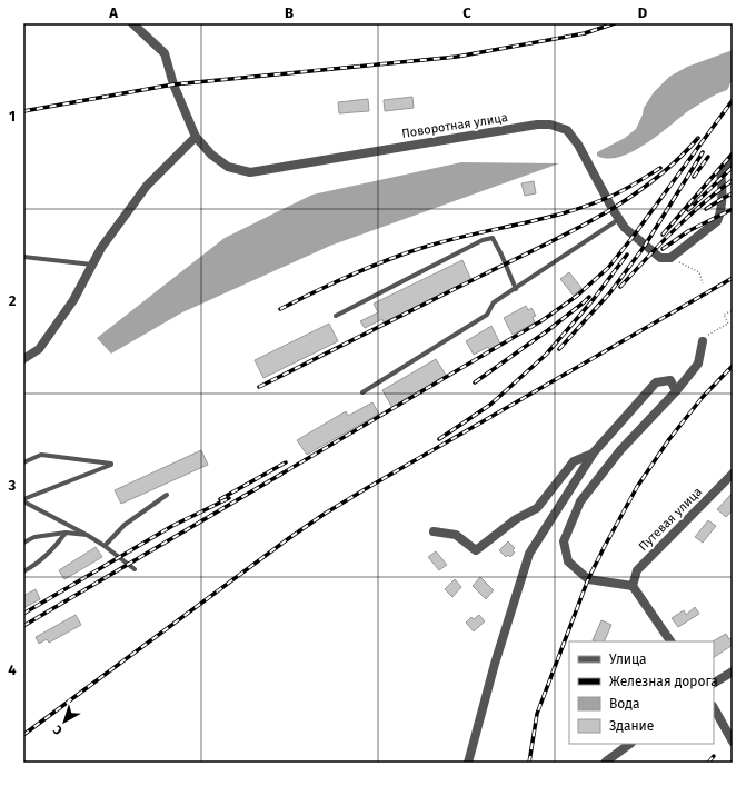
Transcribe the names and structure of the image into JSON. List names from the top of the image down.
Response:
{
  "streets": {
    "street": ["Поворотная улица", "Путевая улица"]
  },
  "legend": [
    "Улица",
    "Железная дорога",
    "Вода",
    "Здание"
  ],
  "north": "bottom left",
  "grid": {
    "columns": [
      "A",
      "B",
      "C",
      "D"
    ],
    "rows": [
      "1",
      "2",
      "3",
      "4"
    ]
  }
}
